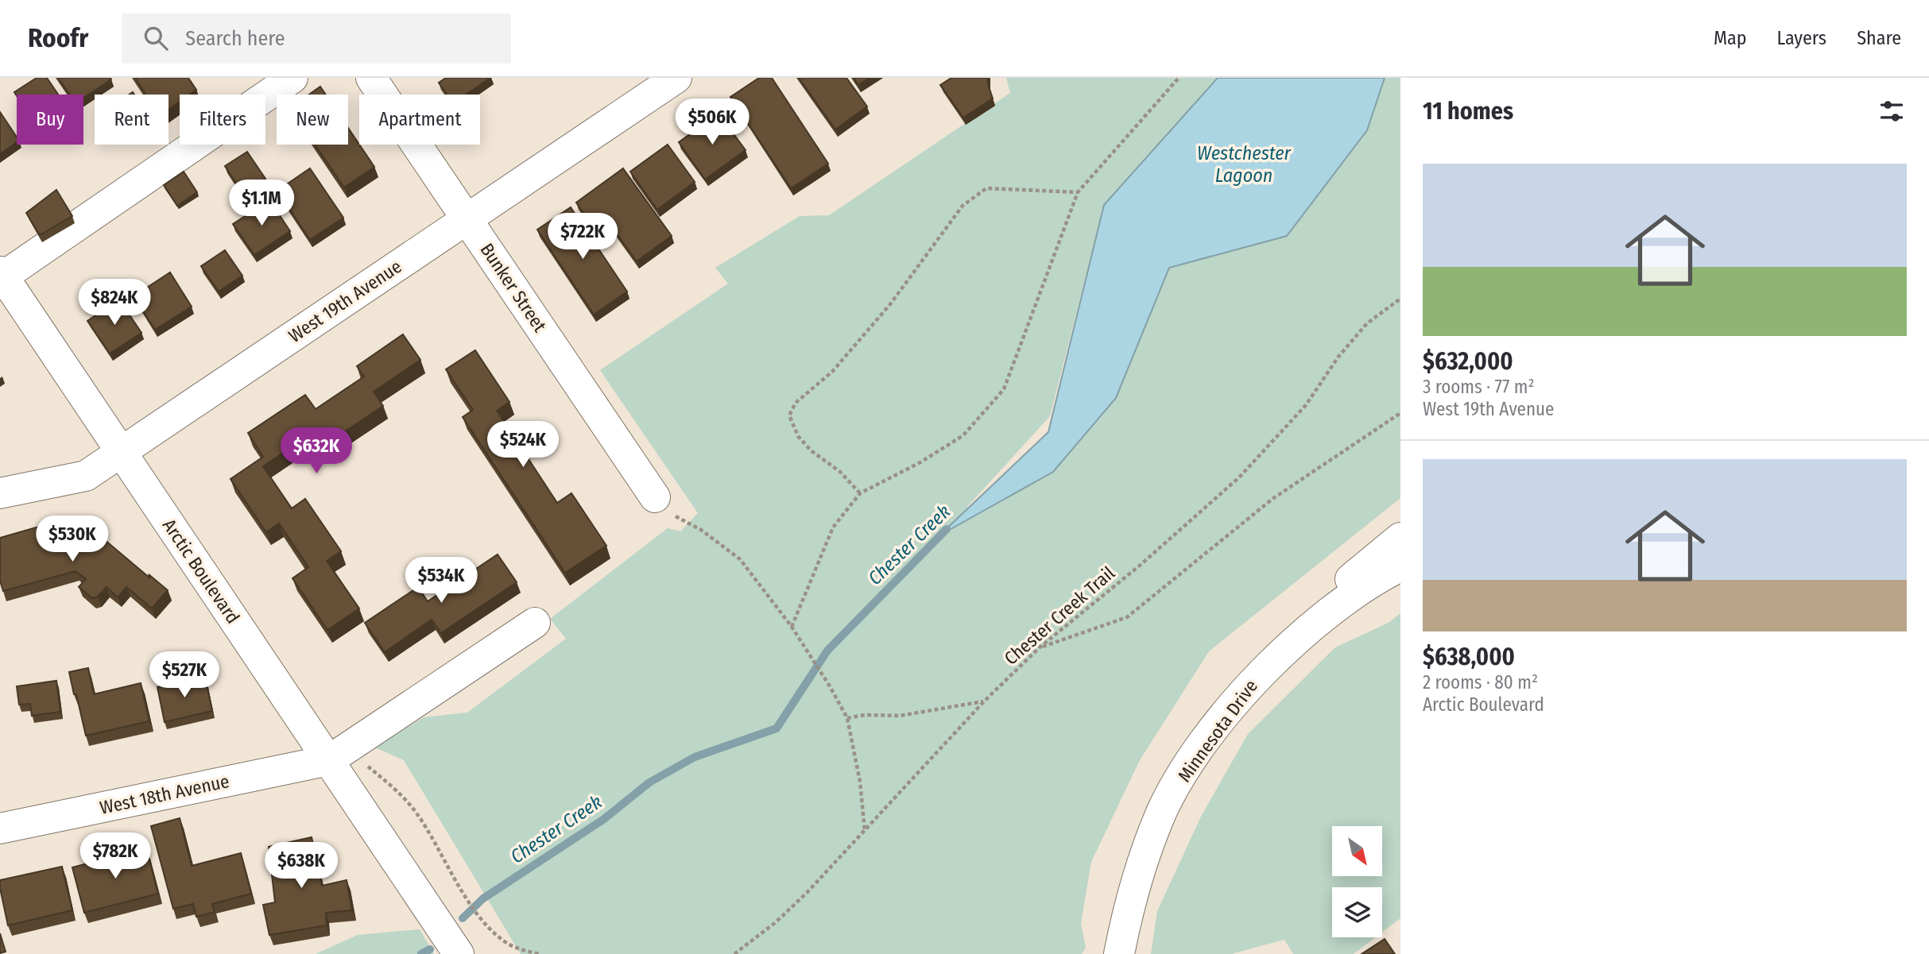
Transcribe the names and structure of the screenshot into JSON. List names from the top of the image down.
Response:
{
  "streets": {
    "street": [
      "Bunker Street",
      "West 19th Avenue",
      "Arctic Boulevard",
      "Minnesota Drive",
      "West 18th Avenue"
    ],
    "path": ["Chester Creek Trail"]
  },
  "crossings": [
    ["Bunker Street", "West 19th Avenue"],
    ["West 19th Avenue", "Arctic Boulevard"],
    ["Arctic Boulevard", "West 18th Avenue"]
  ],
  "water": ["Westchester Lagoon", "Chester Creek"],
  "north": "bottom right",
  "page": {
    "header": "Roofr",
    "search": "Search here",
    "nav": ["Map", "Layers", "Share"],
    "heading": "11 homes",
    "chip": [
      "Buy",
      "Rent",
      "Filters",
      "New",
      "Apartment"
    ],
    "price": [
      "$506K",
      "$1.1M",
      "$722K",
      "$824K",
      "$524K",
      "$632K",
      "$530K",
      "$534K",
      "$527K",
      "$782K",
      "$638K"
    ],
    "list": [
      {
        "name": "$632,000",
        "note": "3 rooms · 77 m² · West 19th Avenue"
      },
      {
        "name": "$638,000",
        "note": "2 rooms · 80 m² · Arctic Boulevard"
      }
    ]
  }
}
